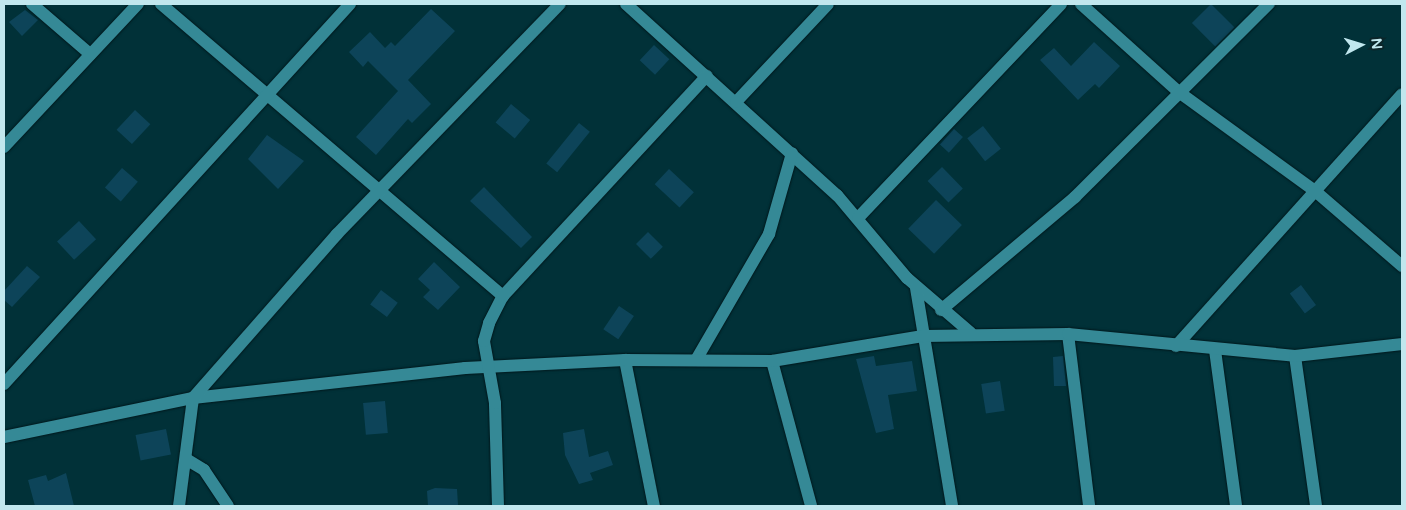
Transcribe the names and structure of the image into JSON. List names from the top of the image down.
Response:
{
  "north": "right"
}
